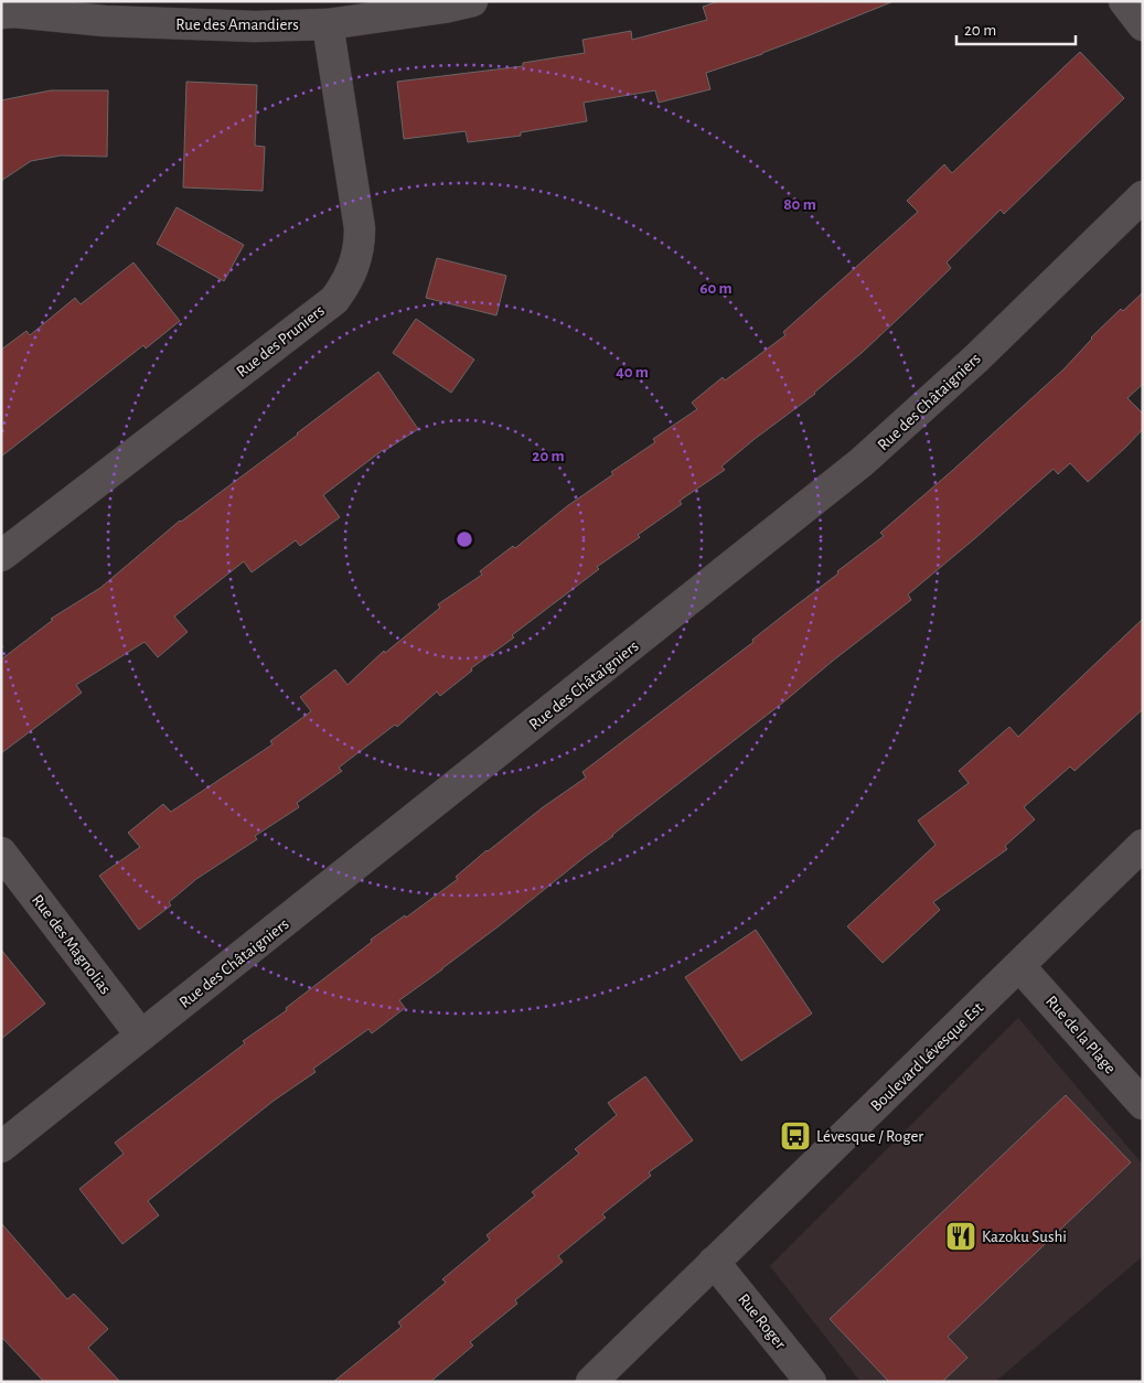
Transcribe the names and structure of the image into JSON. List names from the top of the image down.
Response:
{
  "streets": {
    "street": [
      "Rue des Amandiers",
      "Rue des Pruniers",
      "Rue des Châtaigniers",
      "Rue des Magnolias",
      "Rue de la Plage",
      "Boulevard Lévesque Est",
      "Rue Roger"
    ]
  },
  "crossings": [
    ["Rue des Amandiers", "Rue des Pruniers"],
    ["Rue des Châtaigniers", "Rue des Magnolias"],
    ["Rue de la Plage", "Boulevard Lévesque Est"],
    ["Boulevard Lévesque Est", "Rue Roger"]
  ],
  "places": {
    "bus stop": ["Lévesque / Roger"],
    "restaurant": ["Kazoku Sushi"]
  },
  "scale_bar": "20 m",
  "rings": [
    "80 m",
    "60 m",
    "40 m",
    "20 m"
  ]
}
